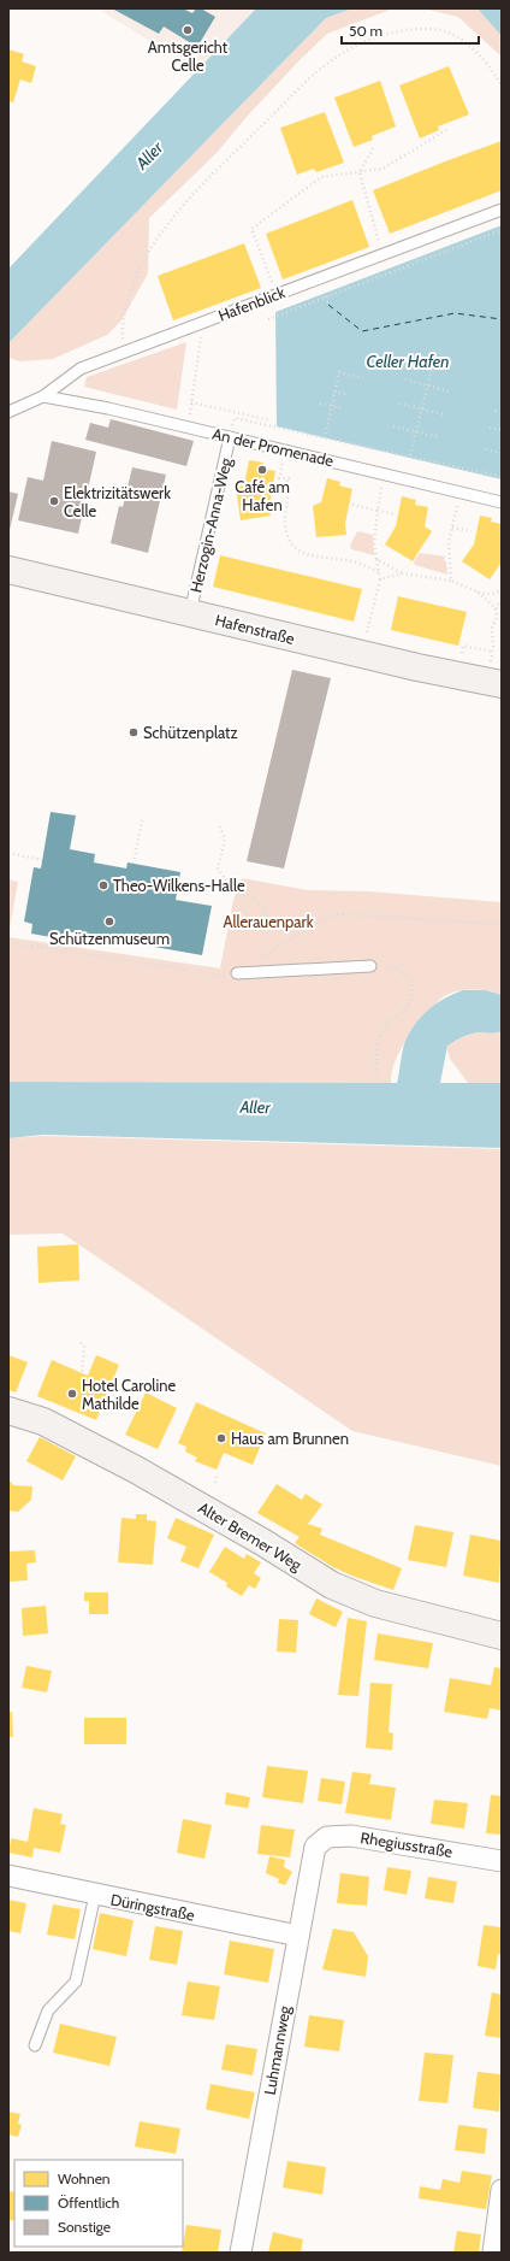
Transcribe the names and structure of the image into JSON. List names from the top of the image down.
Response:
{
  "streets": {
    "street": [
      "Hafenstraße",
      "Alter Bremer Weg",
      "Rhegiusstraße",
      "Düringstraße",
      "Luhmannweg"
    ],
    "lane": ["Hafenblick", "An der Promenade", "Herzogin-Anna-Weg"]
  },
  "crossings": [
    ["Hafenblick", "An der Promenade"],
    ["An der Promenade", "Herzogin-Anna-Weg"],
    ["Herzogin-Anna-Weg", "Hafenstraße"],
    ["Rhegiusstraße", "Luhmannweg"],
    ["Düringstraße", "Luhmannweg"]
  ],
  "water": ["Aller", "Celler Hafen"],
  "parks": ["Allerauenpark"],
  "places": [
    "Amtsgericht Celle",
    "Café am Hafen",
    "Elektrizitätswerk Celle",
    "Schützenplatz",
    "Theo-Wilkens-Halle",
    "Schützenmuseum",
    "Hotel Caroline Mathilde",
    "Haus am Brunnen"
  ],
  "legend": ["Wohnen", "Öffentlich", "Sonstige"],
  "scale_bar": "50 m"
}
